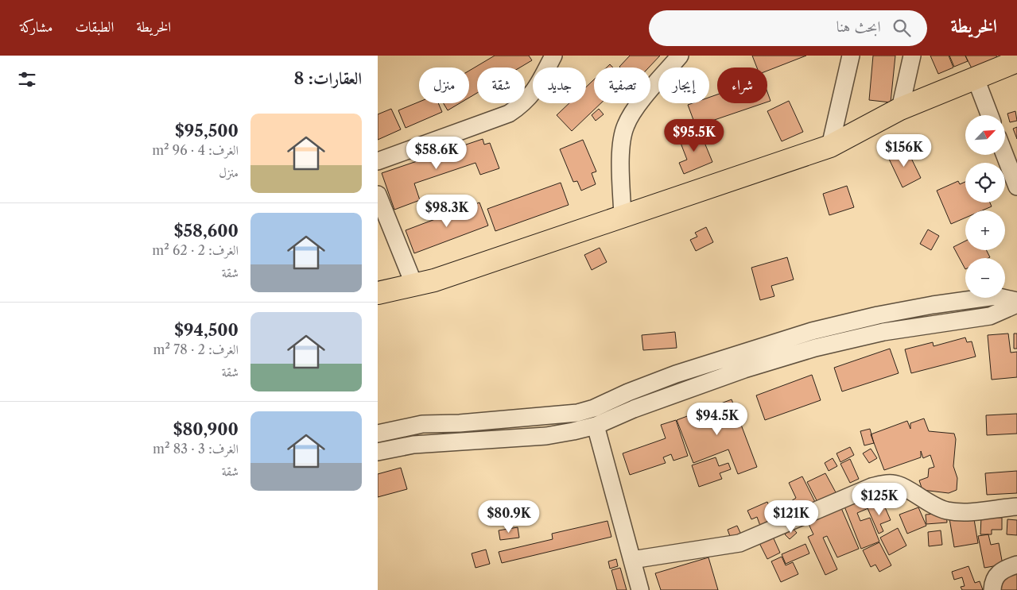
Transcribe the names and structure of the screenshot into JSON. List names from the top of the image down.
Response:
{
  "north": "top right",
  "page": {
    "header": "الخريطة",
    "search": "ابحث هنا",
    "nav": ["الخريطة", "الطبقات", "مشاركة"],
    "heading": "العقارات: 8",
    "chip": [
      "شراء",
      "إيجار",
      "تصفية",
      "جديد",
      "شقة",
      "منزل"
    ],
    "list": [
      {
        "name": "$95,500",
        "note": "الغرف: 4 · 96 m² · منزل"
      },
      {
        "name": "$58,600",
        "note": "الغرف: 2 · 62 m² · شقة"
      },
      {
        "name": "$94,500",
        "note": "الغرف: 2 · 78 m² · شقة"
      },
      {
        "name": "$80,900",
        "note": "الغرف: 3 · 83 m² · شقة"
      }
    ],
    "map_buttons": ["+", "−"],
    "price": [
      "$95.5K",
      "$156K",
      "$58.6K",
      "$98.3K",
      "$94.5K",
      "$125K",
      "$80.9K",
      "$121K"
    ]
  }
}
